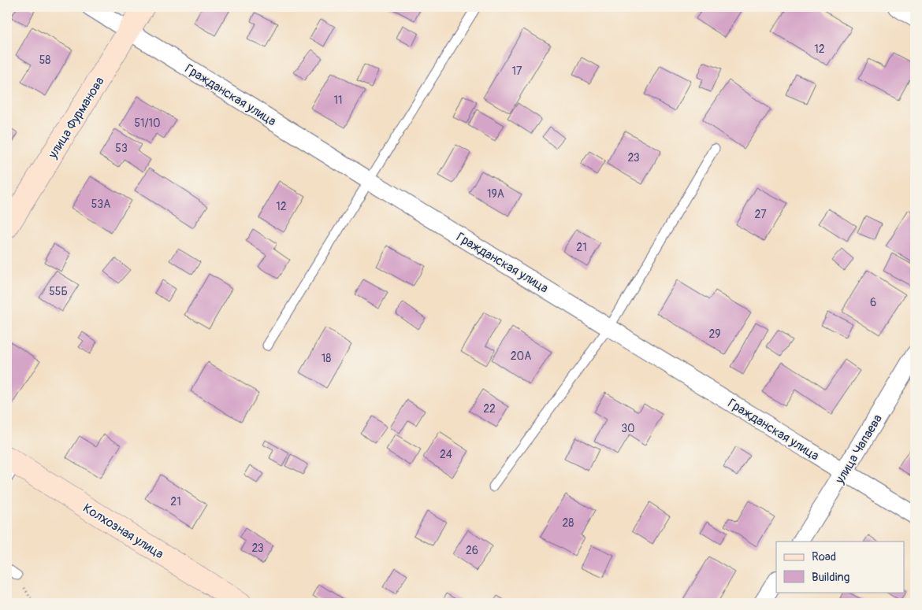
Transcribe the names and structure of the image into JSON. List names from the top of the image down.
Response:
{
  "streets": {
    "street": [
      "Гражданская улица",
      "улица Фурманова",
      "улица Чапаева",
      "Колхозная улица"
    ]
  },
  "crossings": [
    ["Гражданская улица", "улица Фурманова"],
    ["Гражданская улица", "улица Чапаева"]
  ],
  "house_numbers": [
    "12",
    "58",
    "17",
    "11",
    "51/10",
    "53",
    "23",
    "19А",
    "53А",
    "12",
    "27",
    "21",
    "55Б",
    "6",
    "29",
    "20А",
    "18",
    "22",
    "30",
    "24",
    "21",
    "28",
    "23",
    "26"
  ],
  "legend": ["Road", "Building"]
}
